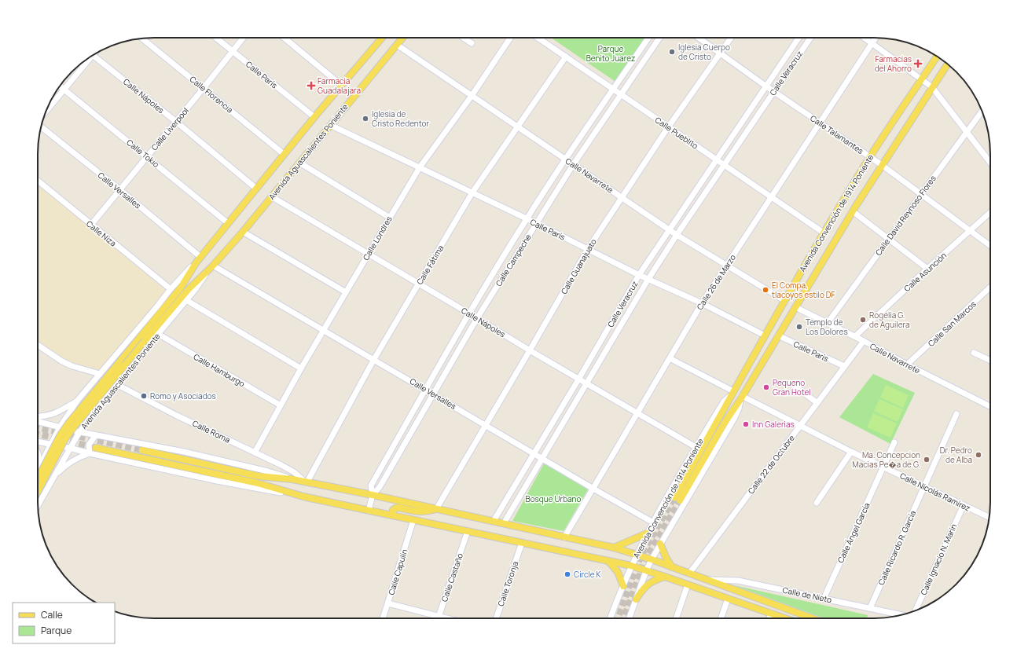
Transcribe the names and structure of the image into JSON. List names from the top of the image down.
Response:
{
  "streets": {
    "main road": ["Avenida Aguascalientes Poniente", "Avenida Convención de 1914 Poniente"],
    "street": [
      "Calle Veracruz",
      "Calle París",
      "Calle Florencia",
      "Calle Nápoles",
      "Calle Liverpool",
      "Calle Pueblito",
      "Calle Talamantes",
      "Calle Tokio",
      "Calle Navarrete",
      "Calle Versalles",
      "Calle David Reynoso Flores",
      "Calle Niza",
      "Calle Londres",
      "Calle Campeche",
      "Calle Fátima",
      "Calle Guanajuato",
      "Calle Asunción",
      "Calle 26 de Marzo",
      "Calle San Marcos",
      "Calle Hamburgo",
      "Calle Roma",
      "Calle 22 de Octubre",
      "Calle Nicolás Ramírez",
      "Calle Ángel García",
      "Calle Ricardo R. García",
      "Calle Ignacio N. Marín",
      "Calle Capulín",
      "Calle Castaño",
      "Calle Toronja",
      "Calle de Nieto"
    ]
  },
  "crossings": [
    ["Calle Veracruz", "Calle París"],
    ["Calle Veracruz", "Calle Nápoles"],
    ["Calle Veracruz", "Calle Pueblito"],
    ["Calle Veracruz", "Calle Talamantes"],
    ["Calle Veracruz", "Calle Navarrete"],
    ["Calle Veracruz", "Calle Versalles"],
    ["Calle París", "Calle Liverpool"],
    ["Calle París", "Avenida Aguascalientes Poniente"],
    ["Calle París", "Avenida Convención de 1914 Poniente"],
    ["Calle París", "Calle Londres"],
    ["Calle París", "Calle Campeche"],
    ["Calle París", "Calle Fátima"],
    ["Calle París", "Calle Guanajuato"],
    ["Calle París", "Calle 26 de Marzo"],
    ["Calle París", "Calle 22 de Octubre"],
    ["Calle Florencia", "Calle Liverpool"],
    ["Calle Florencia", "Avenida Aguascalientes Poniente"],
    ["Calle Nápoles", "Calle Liverpool"],
    ["Calle Nápoles", "Avenida Aguascalientes Poniente"],
    ["Calle Nápoles", "Avenida Convención de 1914 Poniente"],
    ["Calle Nápoles", "Calle Londres"],
    ["Calle Nápoles", "Calle Campeche"],
    ["Calle Nápoles", "Calle Fátima"],
    ["Calle Nápoles", "Calle Guanajuato"],
    ["Calle Nápoles", "Calle 26 de Marzo"],
    ["Calle Liverpool", "Calle Tokio"],
    ["Calle Liverpool", "Calle Versalles"],
    ["Calle Liverpool", "Calle Niza"],
    ["Calle Pueblito", "Avenida Convención de 1914 Poniente"],
    ["Calle Pueblito", "Calle Campeche"],
    ["Calle Pueblito", "Calle Fátima"],
    ["Calle Pueblito", "Calle Guanajuato"],
    ["Calle Pueblito", "Calle 26 de Marzo"],
    ["Calle Talamantes", "Avenida Convención de 1914 Poniente"],
    ["Calle Talamantes", "Calle David Reynoso Flores"],
    ["Calle Talamantes", "Calle Guanajuato"],
    ["Calle Talamantes", "Calle Asunción"],
    ["Calle Talamantes", "Calle 26 de Marzo"],
    ["Avenida Aguascalientes Poniente", "Calle Tokio"],
    ["Avenida Aguascalientes Poniente", "Calle Navarrete"],
    ["Avenida Aguascalientes Poniente", "Calle Versalles"],
    ["Avenida Aguascalientes Poniente", "Calle Niza"],
    ["Avenida Aguascalientes Poniente", "Calle Hamburgo"],
    ["Avenida Aguascalientes Poniente", "Calle Roma"],
    ["Calle Navarrete", "Avenida Convención de 1914 Poniente"],
    ["Calle Navarrete", "Calle David Reynoso Flores"],
    ["Calle Navarrete", "Calle Londres"],
    ["Calle Navarrete", "Calle Campeche"],
    ["Calle Navarrete", "Calle Fátima"],
    ["Calle Navarrete", "Calle Guanajuato"],
    ["Calle Navarrete", "Calle Asunción"],
    ["Calle Navarrete", "Calle 26 de Marzo"],
    ["Calle Navarrete", "Calle San Marcos"],
    ["Calle Navarrete", "Calle 22 de Octubre"],
    ["Calle Versalles", "Avenida Convención de 1914 Poniente"],
    ["Calle Versalles", "Calle Londres"],
    ["Calle Versalles", "Calle Campeche"],
    ["Calle Versalles", "Calle Fátima"],
    ["Calle Versalles", "Calle Guanajuato"],
    ["Calle Versalles", "Calle 26 de Marzo"],
    ["Avenida Convención de 1914 Poniente", "Calle Nicolás Ramírez"],
    ["Calle Londres", "Calle Hamburgo"],
    ["Calle Londres", "Calle Roma"],
    ["Calle Fátima", "Calle Roma"],
    ["Calle 22 de Octubre", "Calle Nicolás Ramírez"],
    ["Calle Nicolás Ramírez", "Calle Ángel García"],
    ["Calle Nicolás Ramírez", "Calle Ricardo R. García"],
    ["Calle Nicolás Ramírez", "Calle Ignacio N. Marín"],
    ["Calle Ángel García", "Calle de Nieto"],
    ["Calle Ricardo R. García", "Calle de Nieto"]
  ],
  "parks": ["Parque Benito Juarez", "Bosque Urbano"],
  "places": {
    "other": [
      "Iglesia Cuerpo de Cristo",
      "Iglesia de Cristo Redentor",
      "El Compa, tlacoyos estilo DF",
      "Rogelia G. de Aguilera",
      "Templo de Los Dolores",
      "Pequeno Gran Hotel",
      "Romo y Asociados",
      "Inn Galerias",
      "Dr. Pedro de Alba",
      "Ma. Concepcion Macias Pe�a de G.",
      "Circle K"
    ],
    "health": ["Farmacias del Ahorro", "Farmacia Guadalajara"]
  },
  "legend": ["Calle", "Parque"]
}
